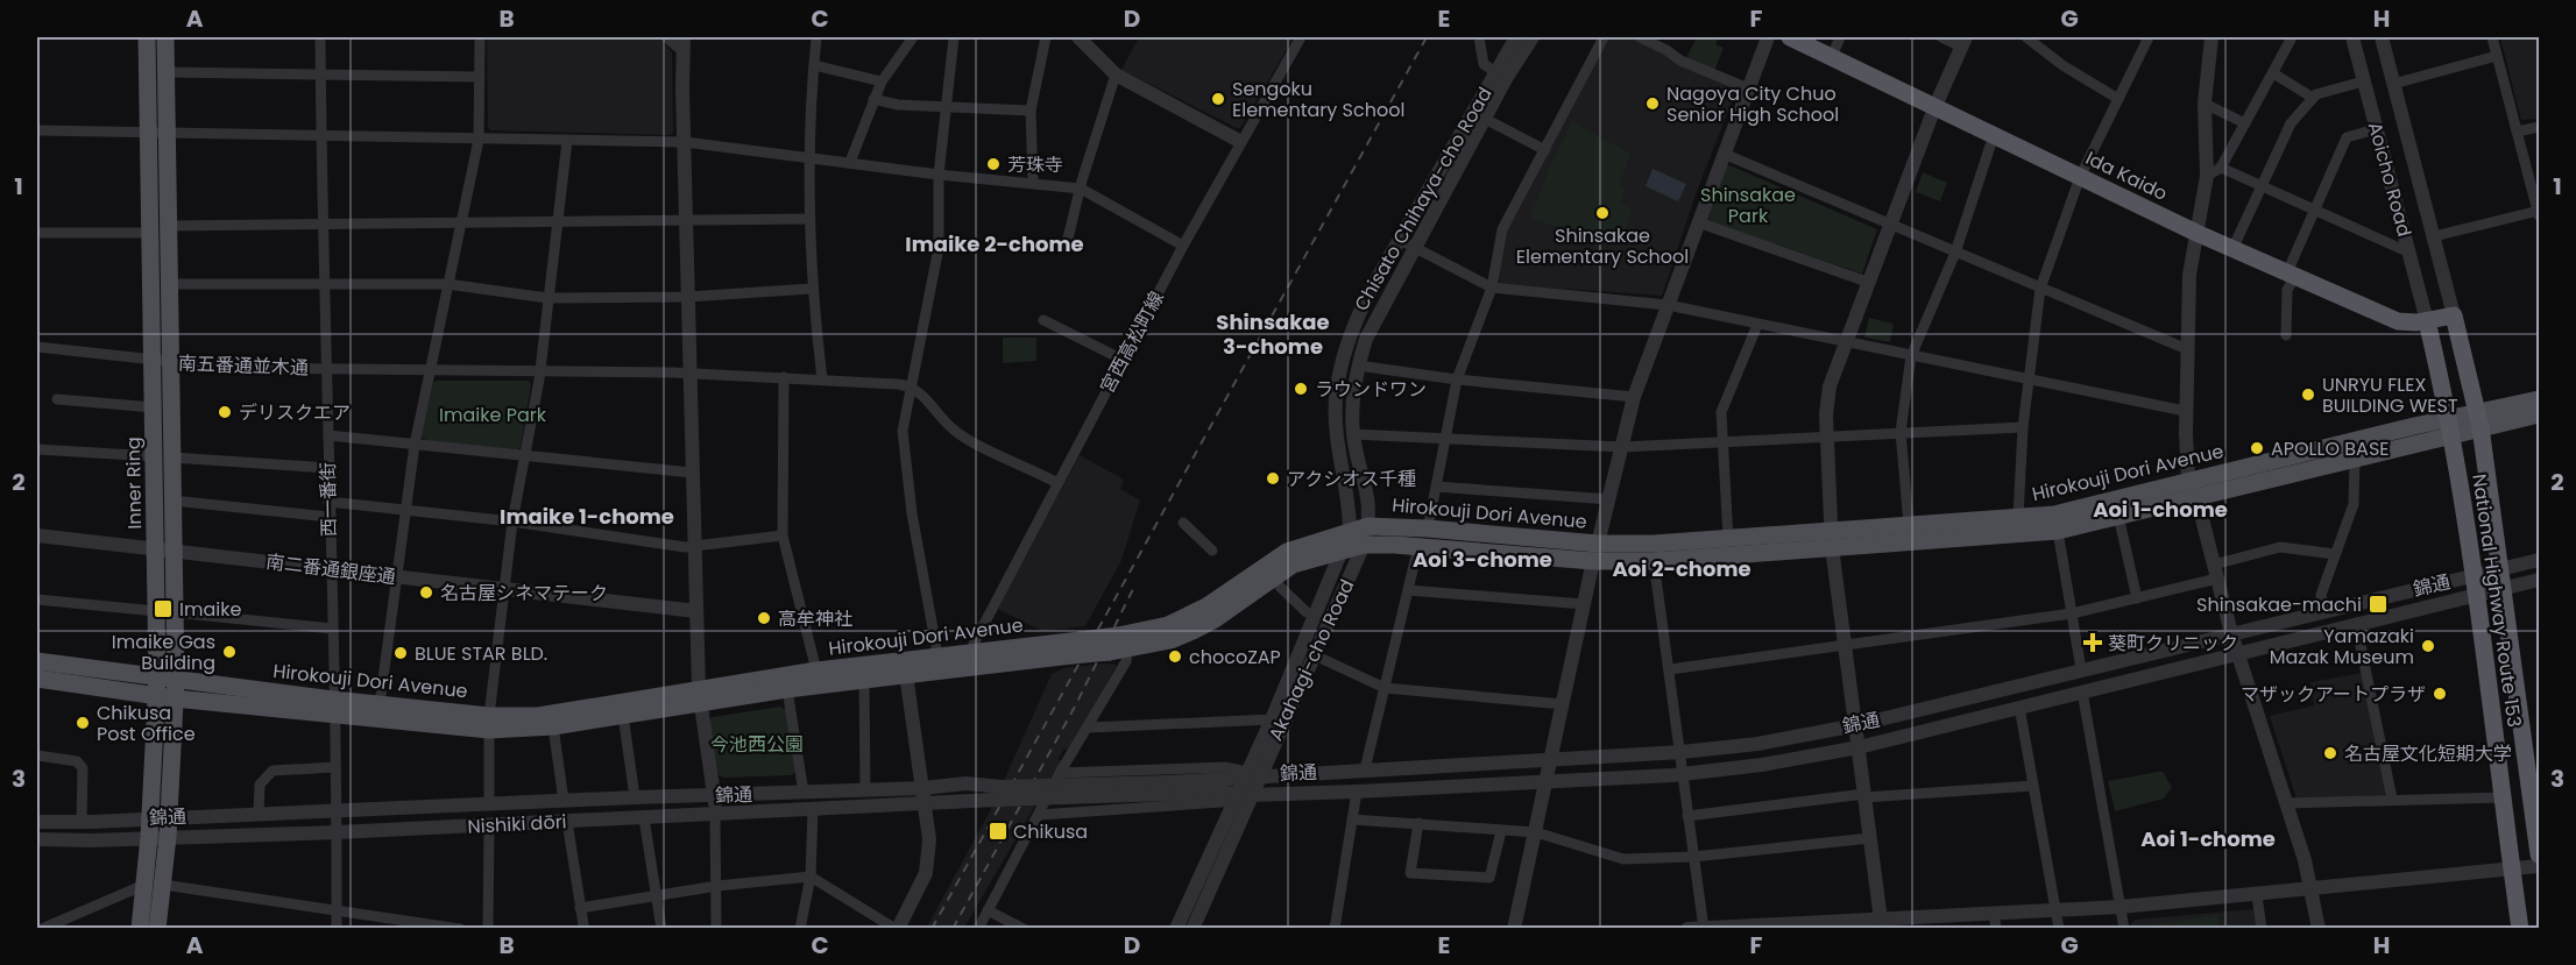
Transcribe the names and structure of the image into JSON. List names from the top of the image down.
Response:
{
  "streets": {
    "highway": ["Ida Kaido", "National Highway Route 153"],
    "main road": ["Hirokouji Dori Avenue", "Inner Ring"],
    "street": [
      "Aoicho Road",
      "Chisato Chihaya-cho Road",
      "宮西高松町線",
      "南五番通並木通",
      "西一番街",
      "南二番通銀座通",
      "錦通",
      "Akahagi-cho Road",
      "Nishiki dōri"
    ]
  },
  "crossings": [
    ["Ida Kaido", "Aoicho Road"],
    ["Ida Kaido", "National Highway Route 153"],
    ["Aoicho Road", "National Highway Route 153"],
    ["Chisato Chihaya-cho Road", "Hirokouji Dori Avenue"],
    ["Chisato Chihaya-cho Road", "Akahagi-cho Road"],
    ["宮西高松町線", "Hirokouji Dori Avenue"],
    ["南五番通並木通", "Inner Ring"],
    ["南五番通並木通", "西一番街"],
    ["Hirokouji Dori Avenue", "Inner Ring"],
    ["Hirokouji Dori Avenue", "西一番街"],
    ["Hirokouji Dori Avenue", "National Highway Route 153"],
    ["Hirokouji Dori Avenue", "Akahagi-cho Road"],
    ["Inner Ring", "南二番通銀座通"],
    ["Inner Ring", "錦通"],
    ["Inner Ring", "Nishiki dōri"],
    ["西一番街", "南二番通銀座通"],
    ["西一番街", "錦通"],
    ["西一番街", "Nishiki dōri"],
    ["錦通", "National Highway Route 153"],
    ["錦通", "Akahagi-cho Road"],
    ["錦通", "Nishiki dōri"]
  ],
  "districts": [
    "Imaike 2-chome",
    "Shinsakae 3-chome",
    "Aoi 1-chome",
    "Imaike 1-chome",
    "Aoi 3-chome",
    "Aoi 2-chome",
    "Aoi 1-chome"
  ],
  "parks": ["Shinsakae Park", "Imaike Park", "今池西公園"],
  "places": {
    "other": [
      "Sengoku Elementary School",
      "Nagoya City Chuo Senior High School",
      "芳珠寺",
      "Shinsakae Elementary School",
      "ラウンドワン",
      "UNRYU FLEX BUILDING WEST",
      "デリスクエア",
      "APOLLO BASE",
      "アクシオス千種",
      "名古屋シネマテーク",
      "高牟神社",
      "Yamazaki Mazak Museum",
      "Imaike Gas Building",
      "BLUE STAR BLD.",
      "chocoZAP",
      "マザックアートプラザ",
      "Chikusa Post Office",
      "名古屋文化短期大学"
    ],
    "transit": ["Shinsakae-machi", "Imaike", "Chikusa"],
    "health": ["葵町クリニック"]
  },
  "grid": {
    "columns": [
      "A",
      "B",
      "C",
      "D",
      "E",
      "F",
      "G",
      "H"
    ],
    "rows": ["1", "2", "3"]
  }
}
